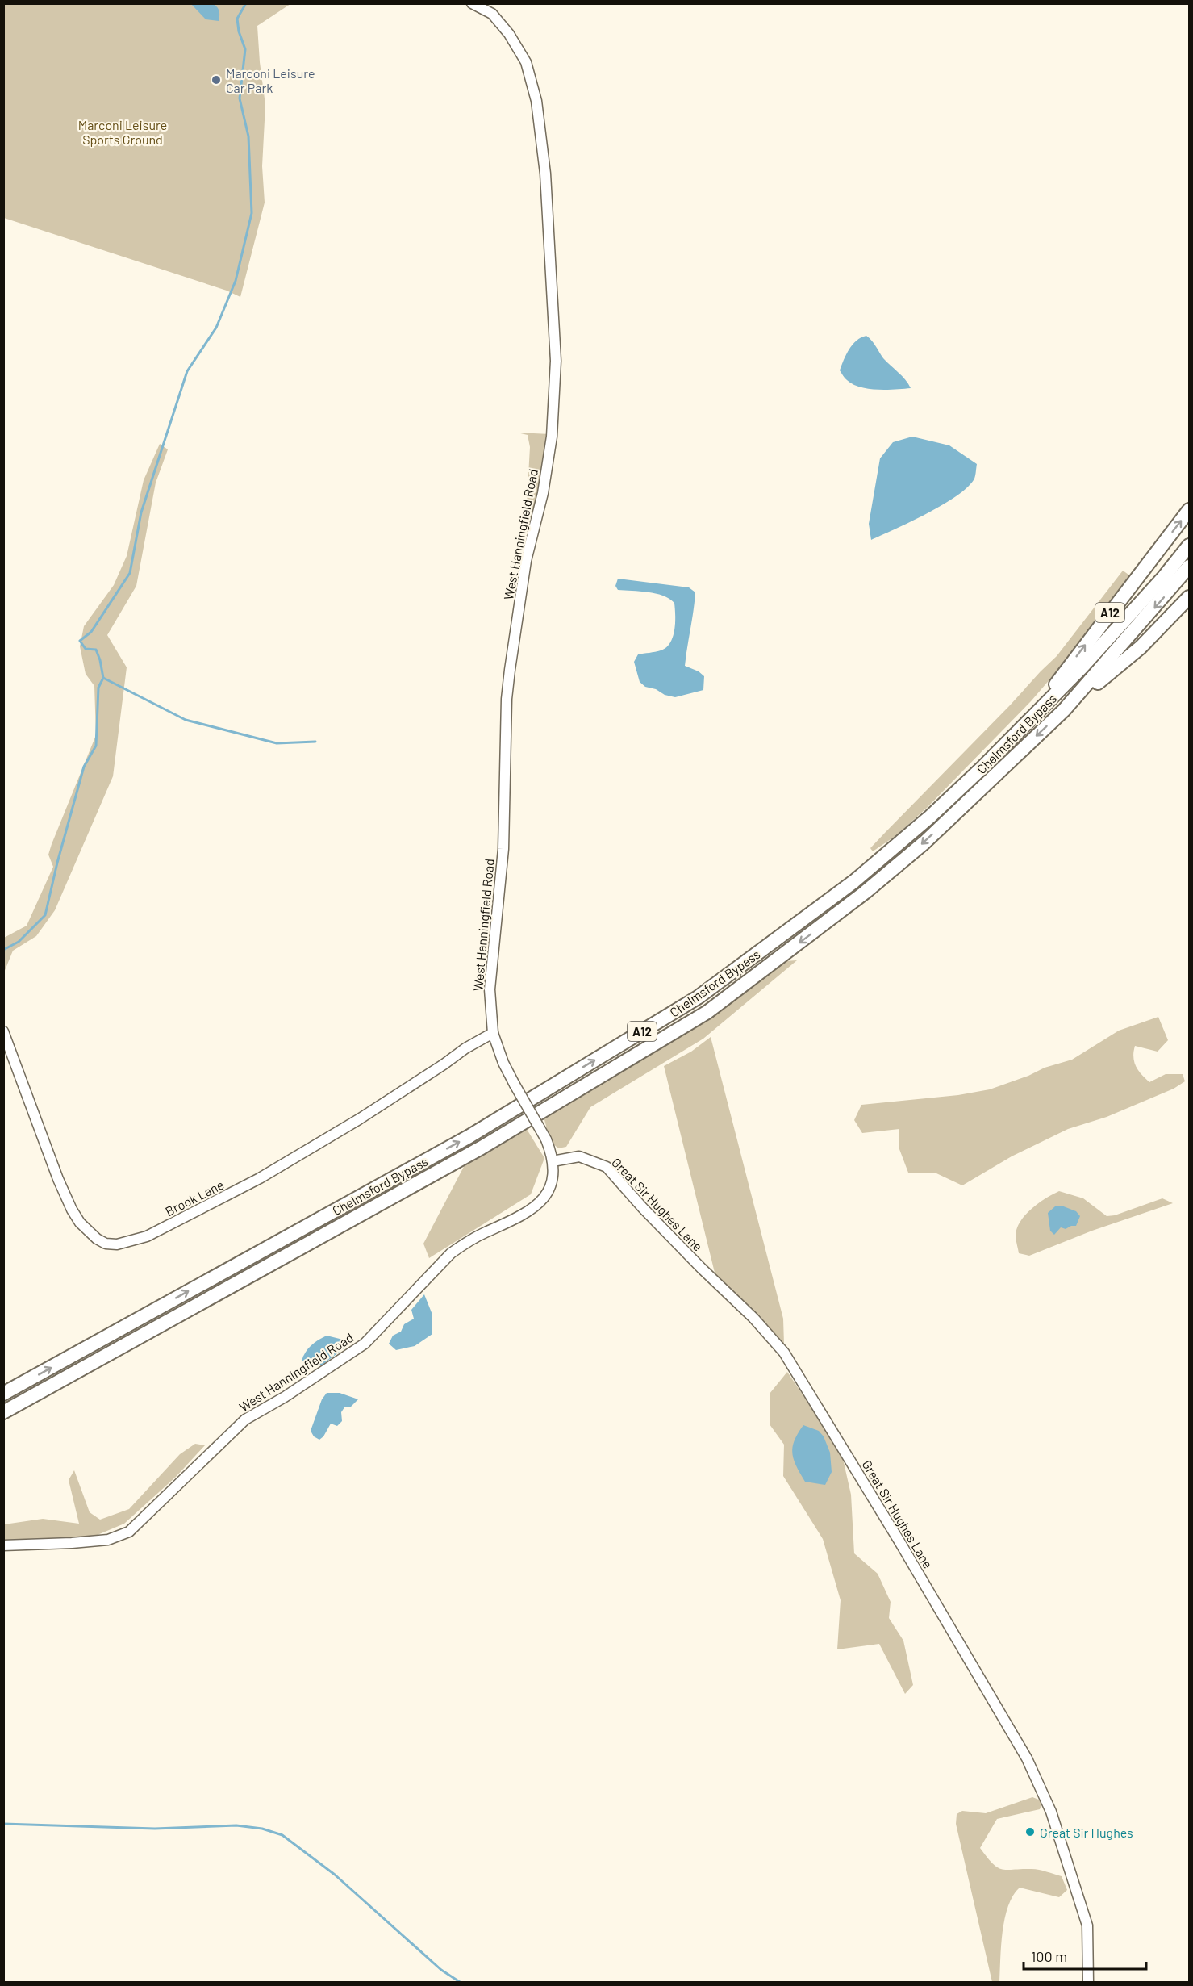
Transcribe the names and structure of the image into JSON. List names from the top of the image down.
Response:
{
  "streets": {
    "highway": ["A12", "Chelmsford Bypass"],
    "street": ["West Hanningfield Road", "Brook Lane", "Great Sir Hughes Lane"]
  },
  "crossings": [
    ["West Hanningfield Road", "Brook Lane"],
    ["West Hanningfield Road", "Great Sir Hughes Lane"],
    ["A12", "Chelmsford Bypass"]
  ],
  "parks": ["Marconi Leisure Sports Ground"],
  "places": ["Marconi Leisure Car Park", "Great Sir Hughes"],
  "scale_bar": "100 m"
}
